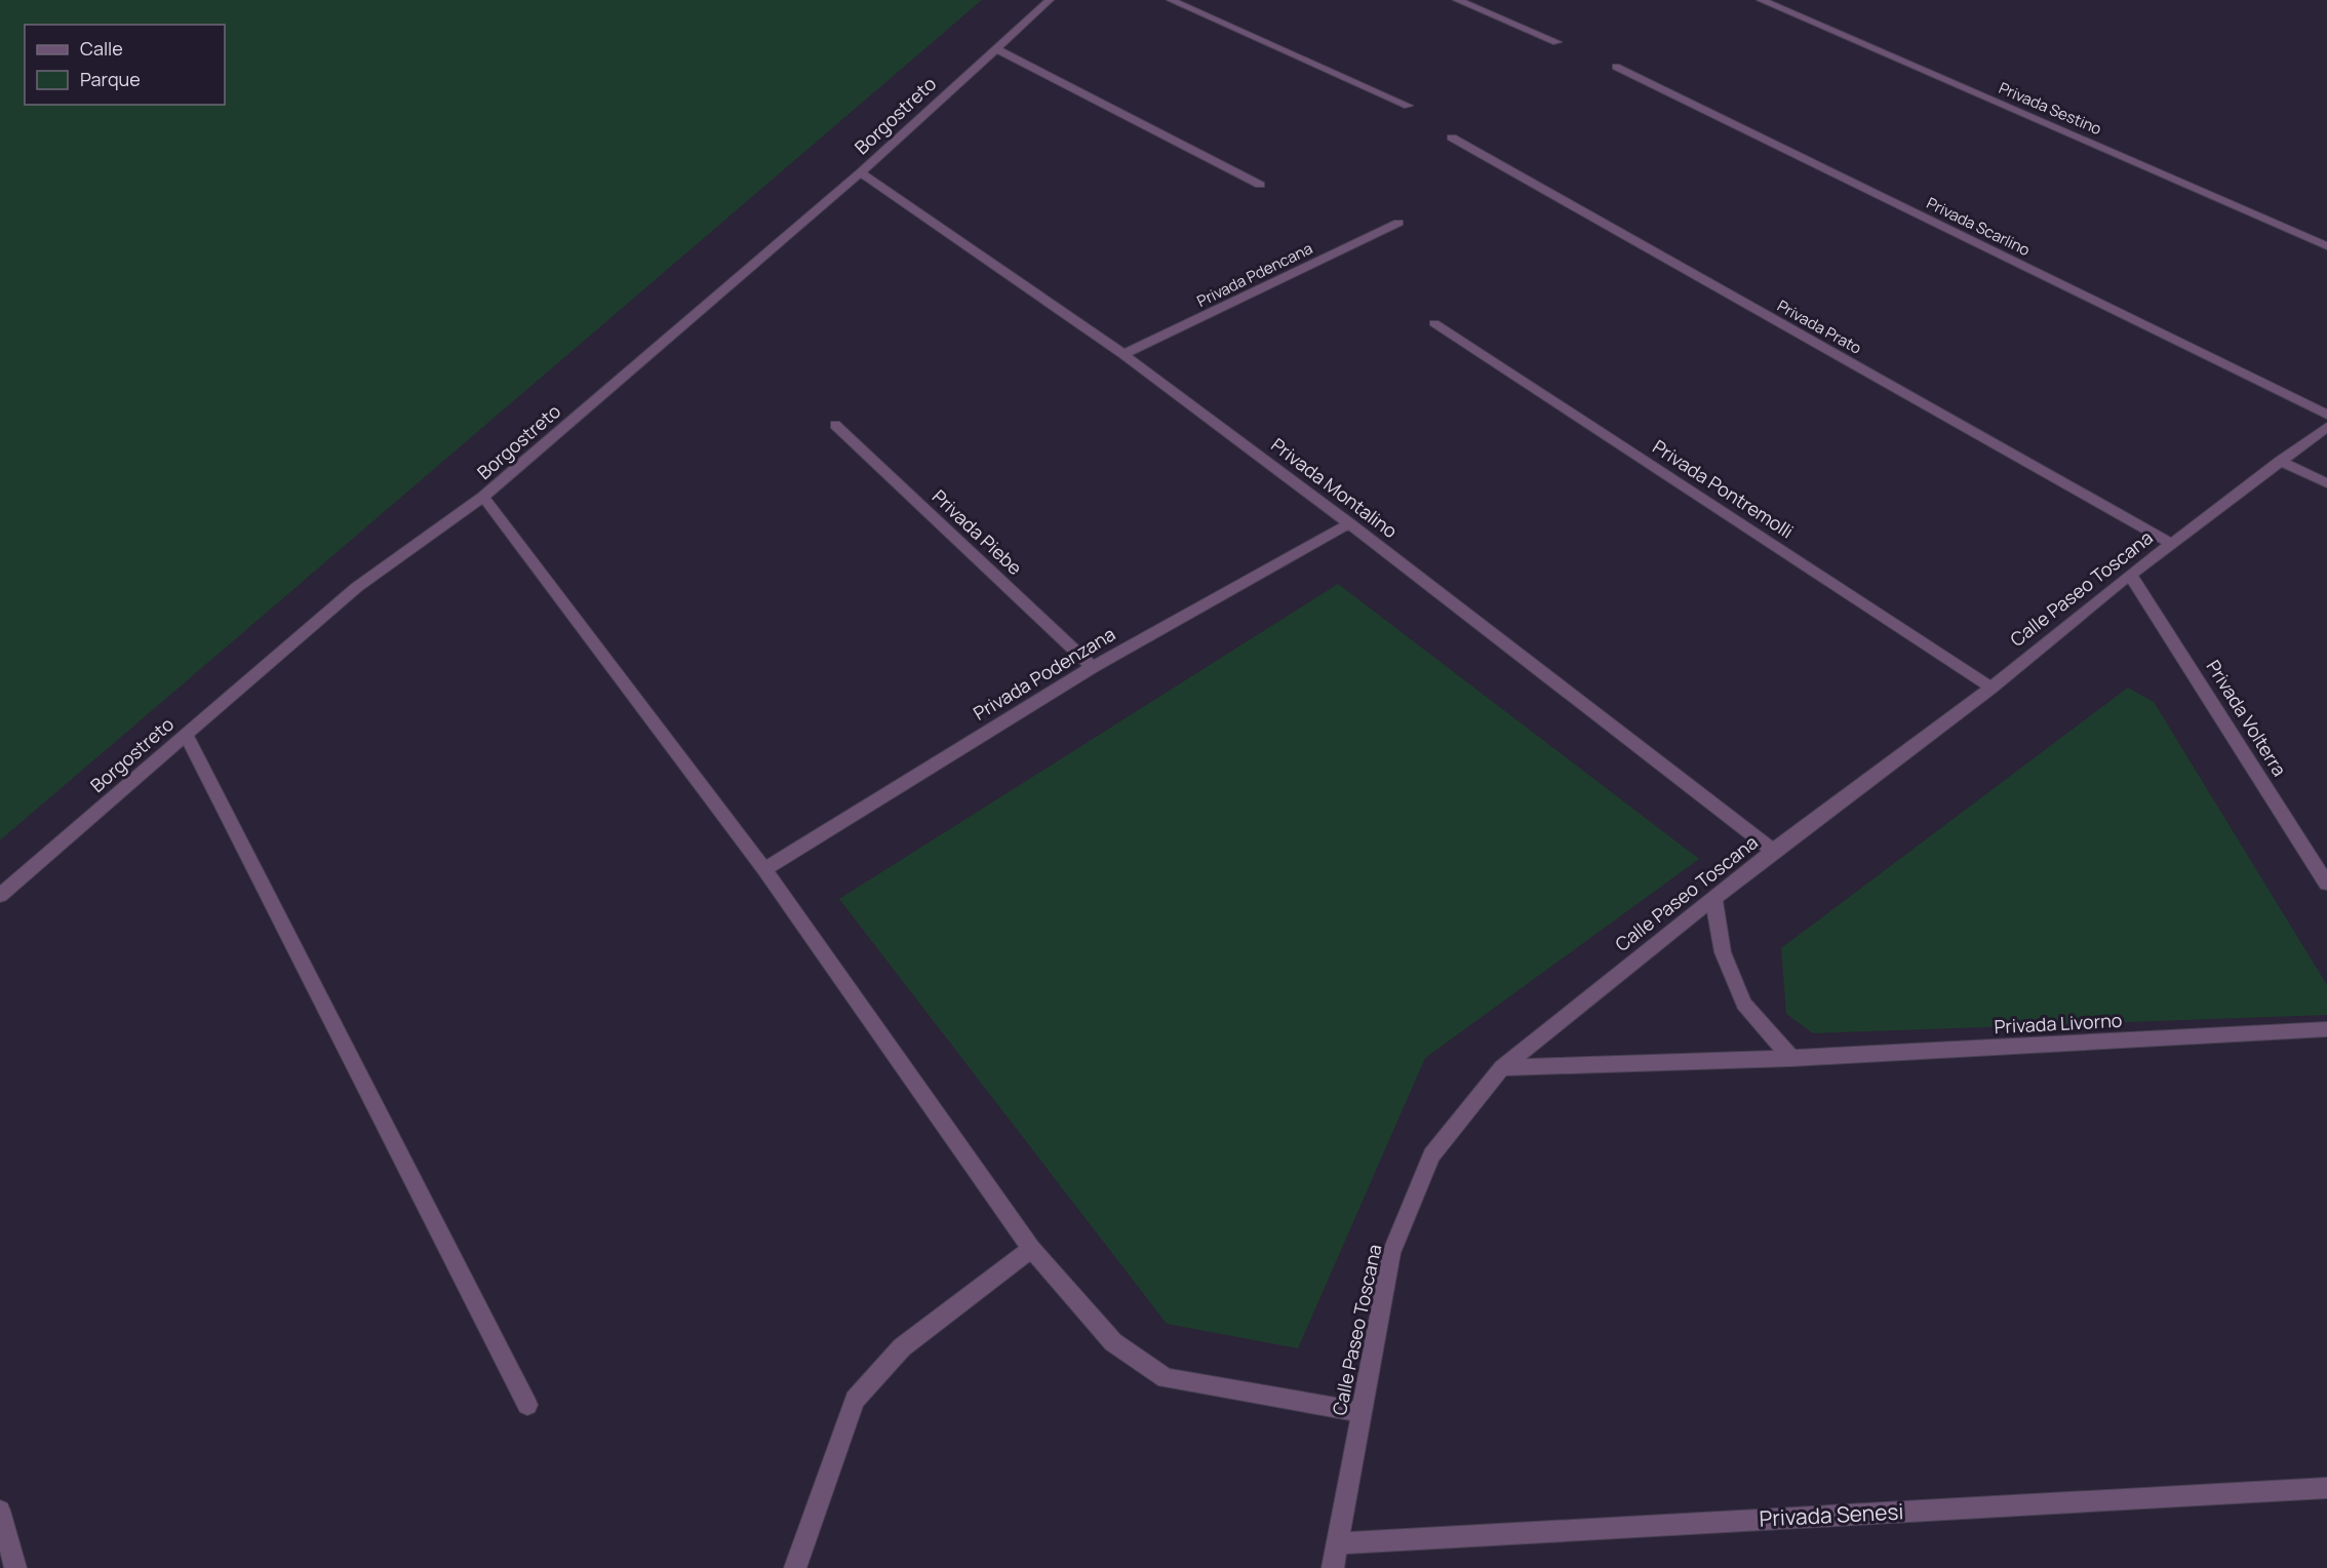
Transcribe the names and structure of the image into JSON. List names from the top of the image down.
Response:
{
  "streets": {
    "street": [
      "Privada Sestino",
      "Borgostreto",
      "Privada Scarlino",
      "Privada Pdencana",
      "Privada Prato",
      "Privada Montalino",
      "Privada Pontremolli",
      "Privada Piebe",
      "Calle Paseo Toscana",
      "Privada Podenzana",
      "Privada Volterra",
      "Privada Livorno",
      "Privada Senesi"
    ]
  },
  "crossings": [
    ["Borgostreto", "Privada Montalino"],
    ["Privada Pdencana", "Privada Montalino"],
    ["Privada Prato", "Calle Paseo Toscana"],
    ["Privada Montalino", "Calle Paseo Toscana"],
    ["Privada Montalino", "Privada Podenzana"],
    ["Privada Pontremolli", "Calle Paseo Toscana"],
    ["Privada Piebe", "Privada Podenzana"],
    ["Calle Paseo Toscana", "Privada Volterra"],
    ["Calle Paseo Toscana", "Privada Livorno"],
    ["Calle Paseo Toscana", "Privada Senesi"]
  ],
  "legend": ["Calle", "Parque"]
}
